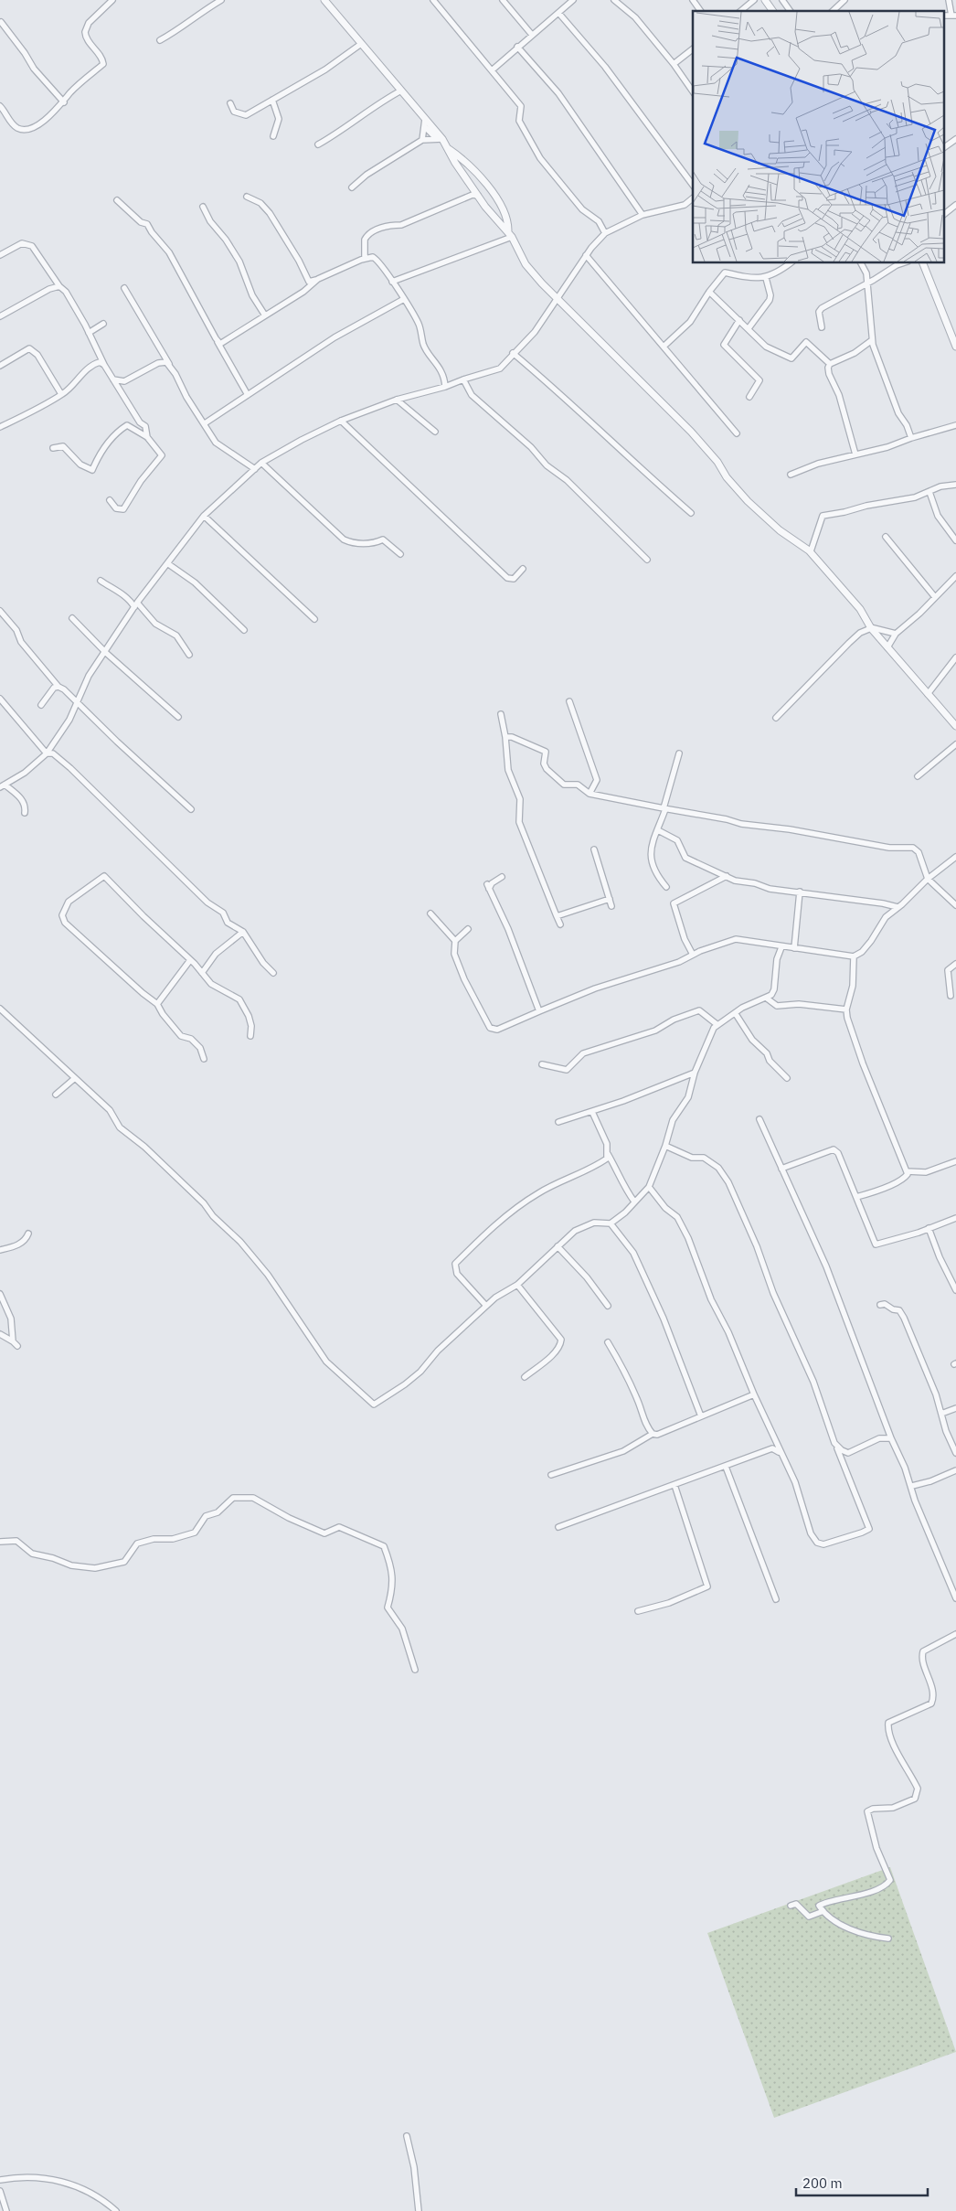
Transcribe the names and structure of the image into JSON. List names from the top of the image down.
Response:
{
  "scale_bar": "200 m"
}
